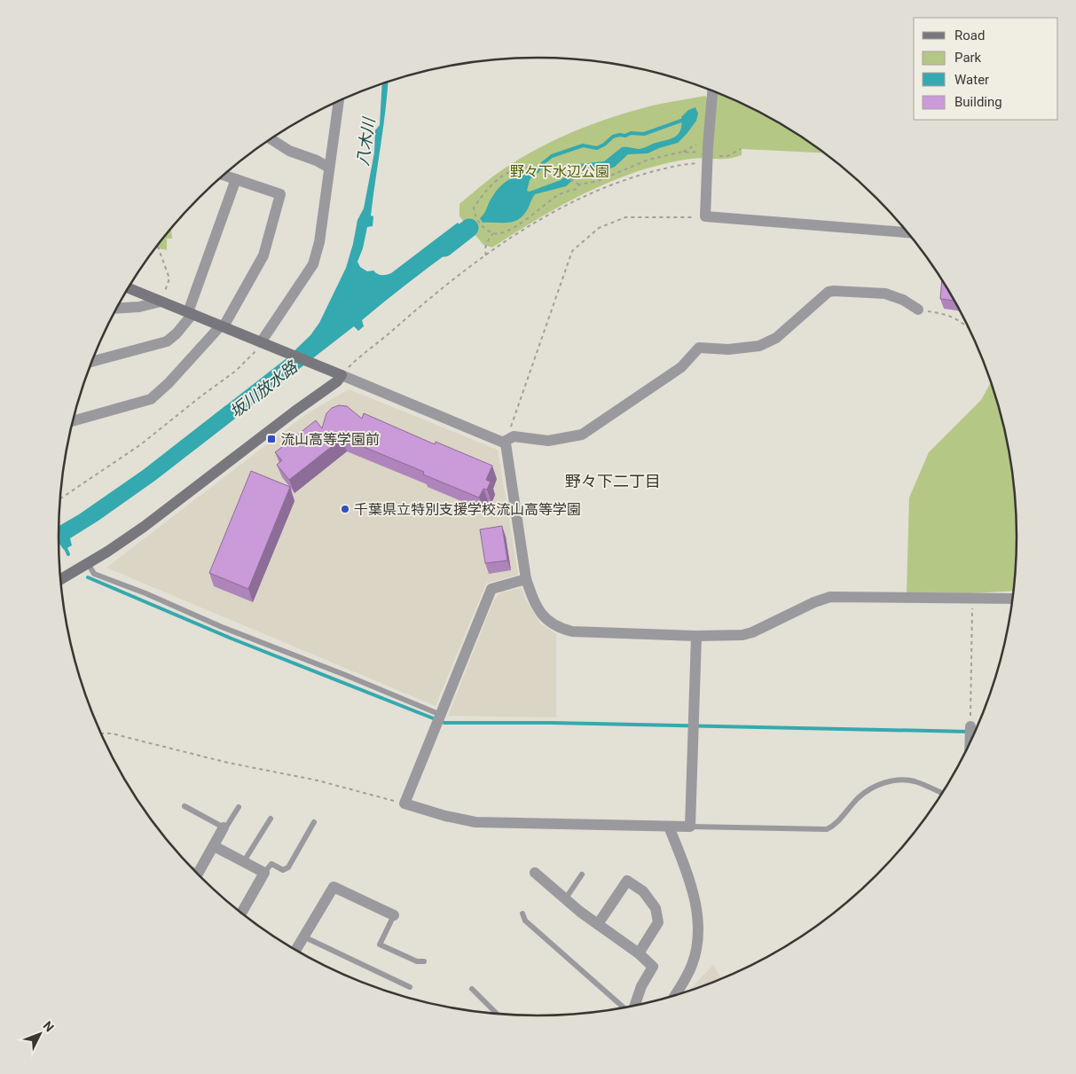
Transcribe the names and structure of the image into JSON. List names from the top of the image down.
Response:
{
  "districts": ["野々下二丁目"],
  "water": ["八木川", "坂川放水路"],
  "parks": ["野々下水辺公園"],
  "places": {
    "transit": ["流山高等学園前"],
    "other": ["千葉県立特別支援学校流山高等学園"]
  },
  "legend": [
    "Road",
    "Park",
    "Water",
    "Building"
  ],
  "north": "top right"
}
